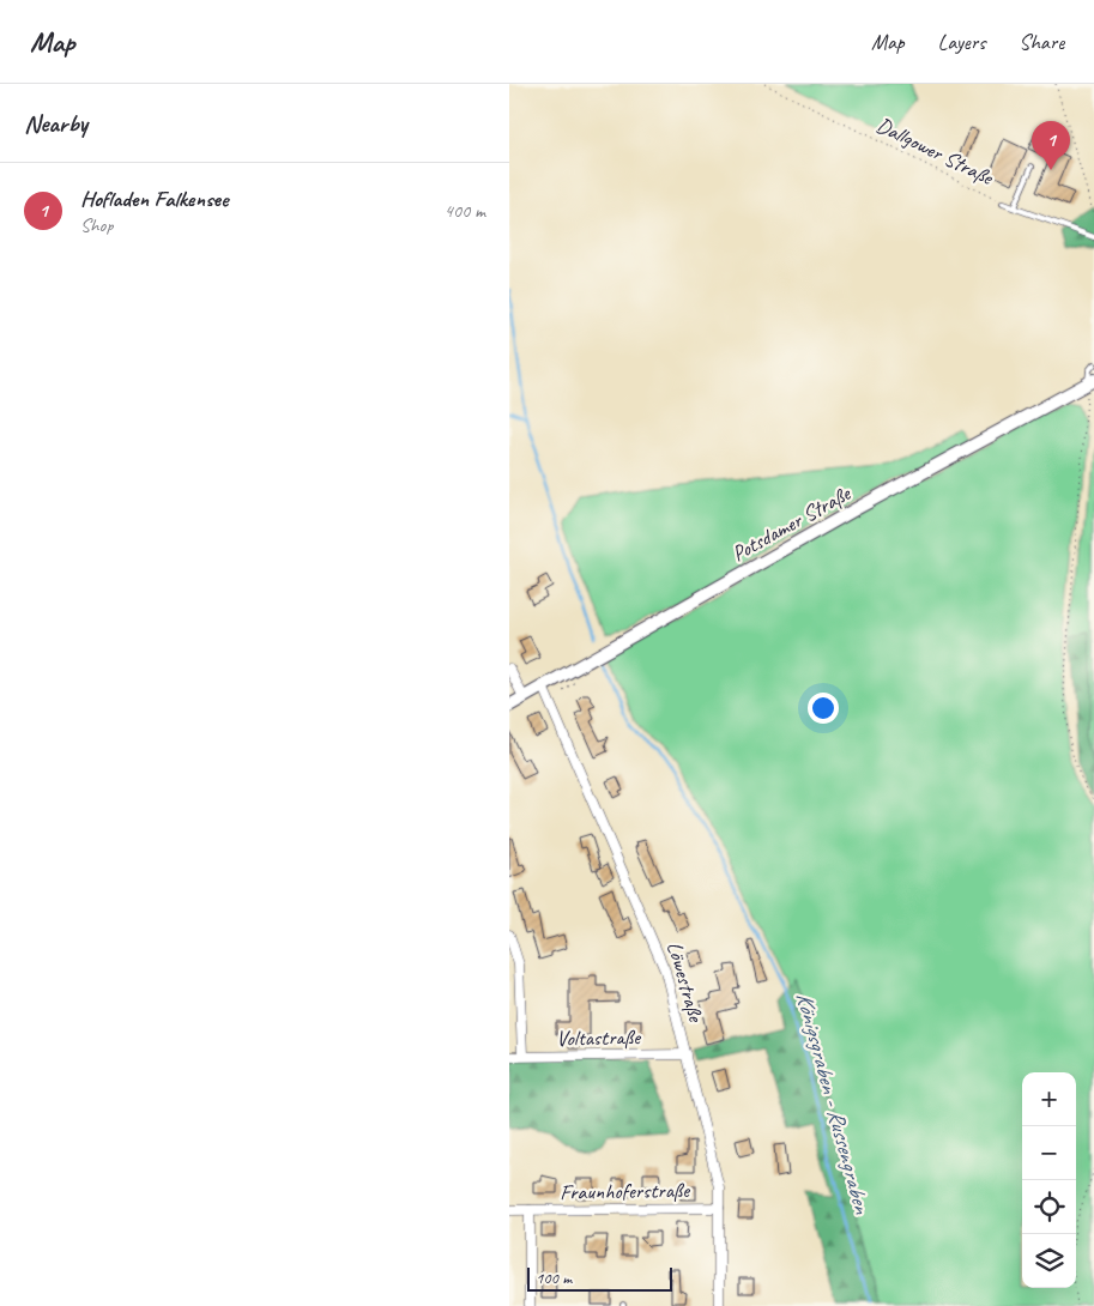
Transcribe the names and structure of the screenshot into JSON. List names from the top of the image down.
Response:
{
  "streets": {
    "street": [
      "Potsdamer Straße",
      "Löwestraße",
      "Voltastraße",
      "Fraunhoferstraße"
    ],
    "lane": ["Dallgower Straße"]
  },
  "crossings": [
    ["Potsdamer Straße", "Löwestraße"],
    ["Löwestraße", "Voltastraße"],
    ["Löwestraße", "Fraunhoferstraße"]
  ],
  "water": ["Königsgraben - Russengraben"],
  "scale_bar": "100 m",
  "page": {
    "header": "Map",
    "nav": ["Map", "Layers", "Share"],
    "heading": "Nearby",
    "pins": "1",
    "list": [
      {
        "mark": "1",
        "name": "Hofladen Falkensee",
        "note": "Shop",
        "value": "400 m"
      }
    ],
    "map_buttons": ["+", "−"],
    "scale": "100 m"
  }
}
